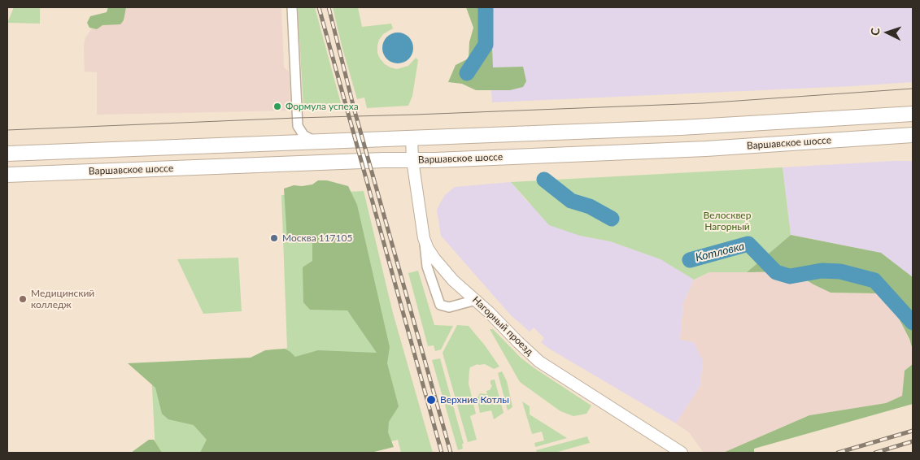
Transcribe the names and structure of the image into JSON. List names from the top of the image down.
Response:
{
  "streets": {
    "main road": ["Варшавское шоссе"],
    "street": ["Нагорный проезд"]
  },
  "crossings": [
    ["Варшавское шоссе", "Нагорный проезд"]
  ],
  "water": ["Котловка"],
  "parks": ["Велосквер Нагорный"],
  "places": [
    "Формула успеха",
    "Москва 117105",
    "Медицинский колледж",
    "Верхние Котлы"
  ],
  "north": "left"
}
